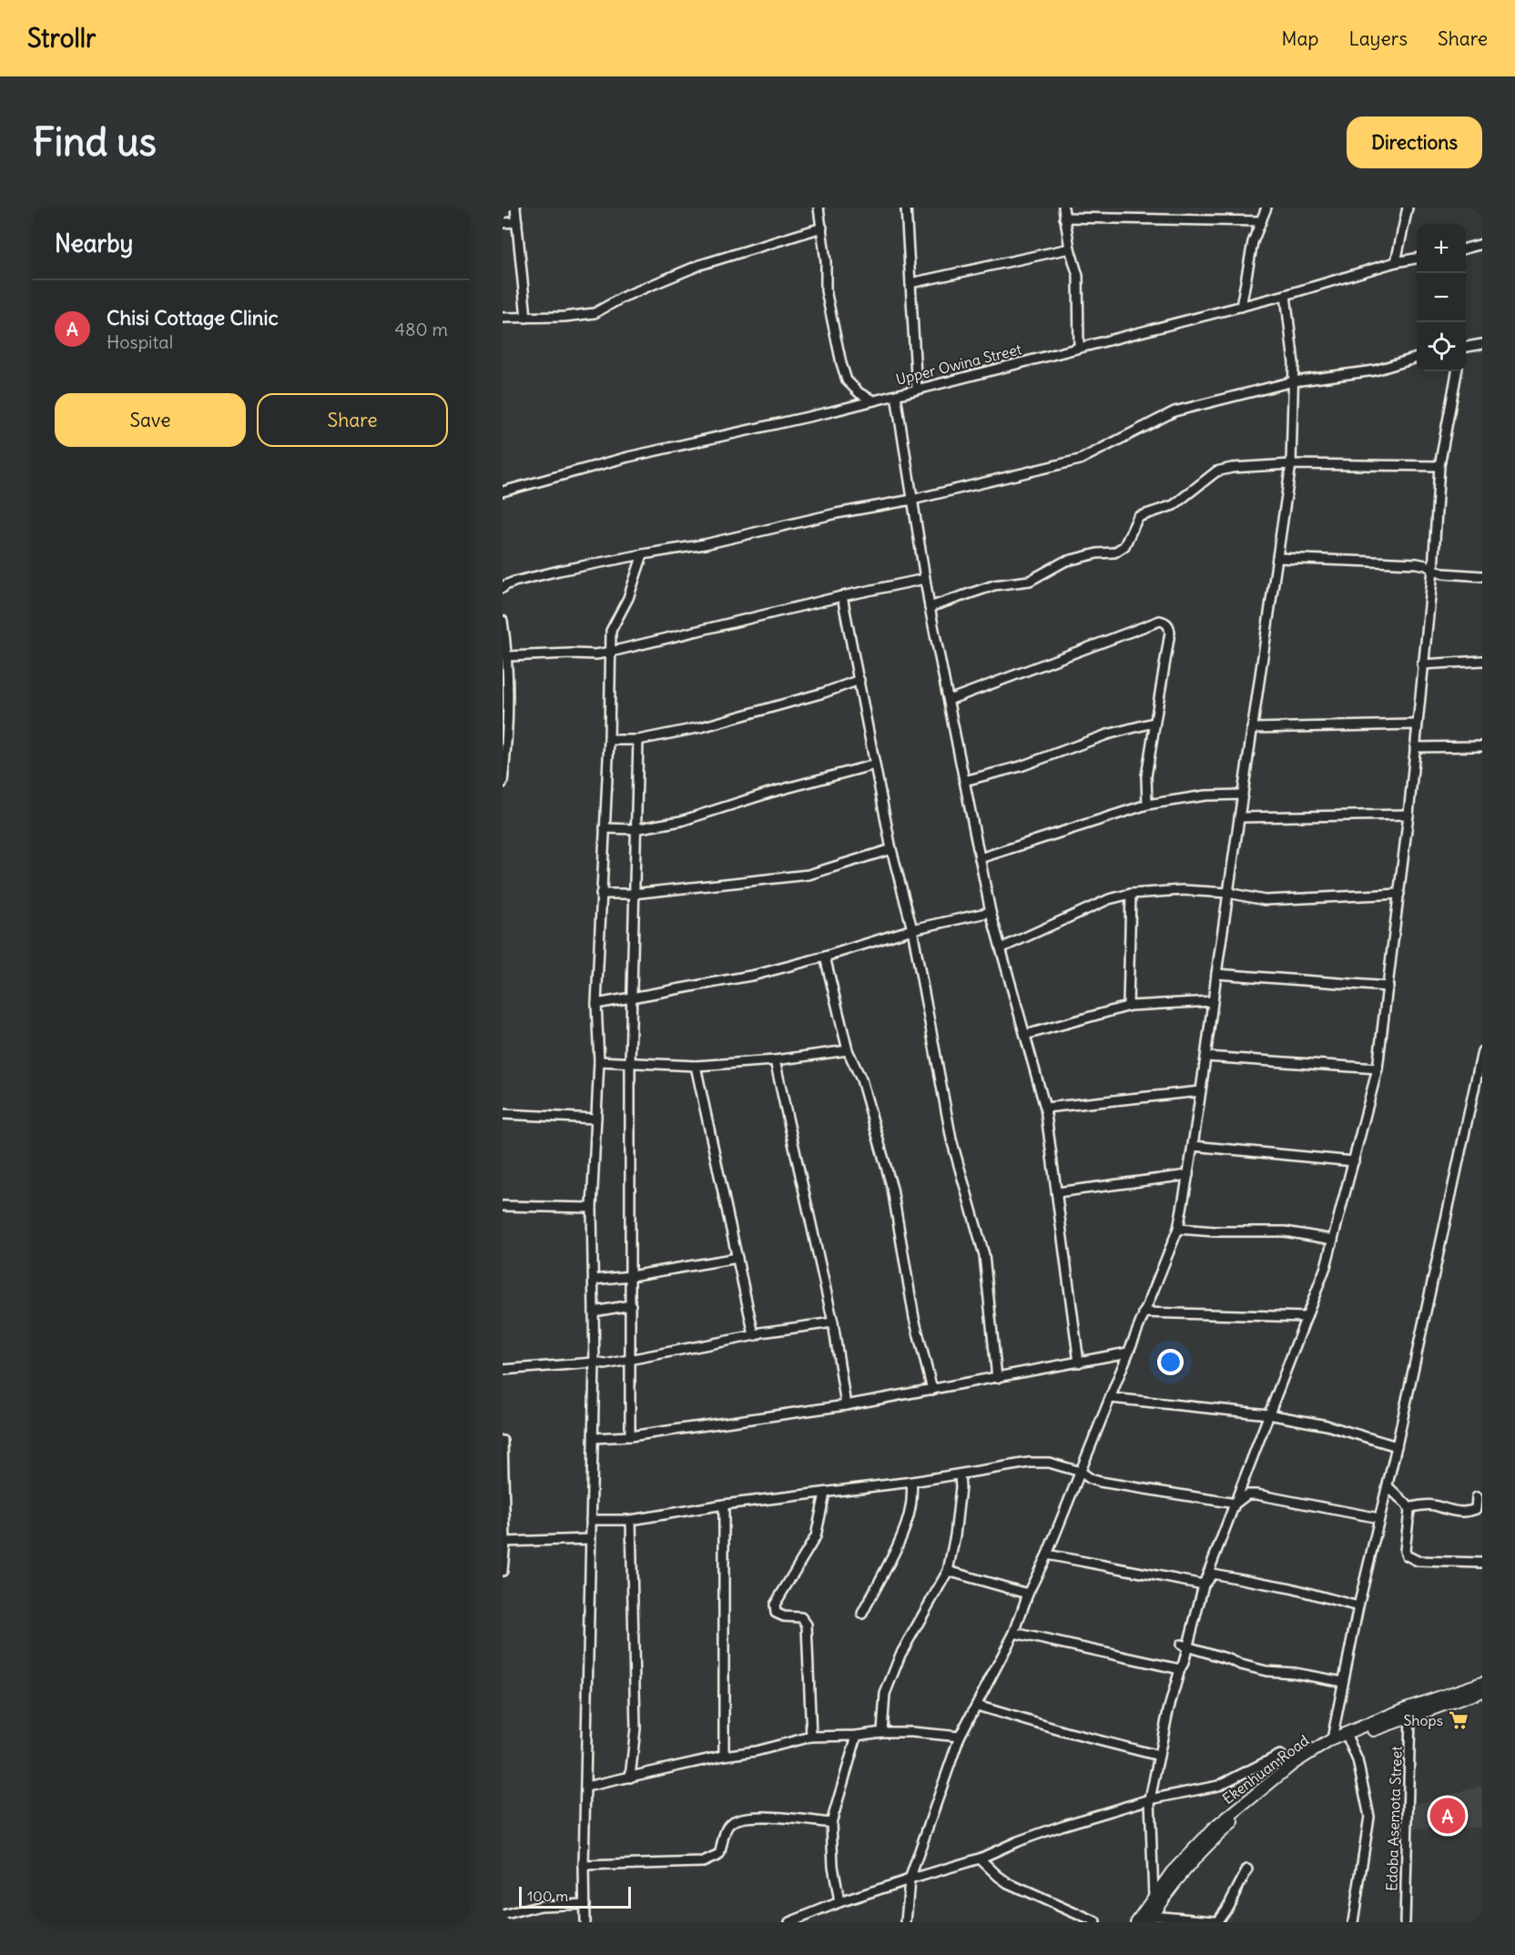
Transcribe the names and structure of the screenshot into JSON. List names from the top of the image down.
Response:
{
  "streets": {
    "main road": ["Ekenhuan Road"],
    "street": ["Upper Owina Street", "Edoba Asemota Street"]
  },
  "crossings": [
    ["Ekenhuan Road", "Edoba Asemota Street"]
  ],
  "places": {
    "supermarket": ["Shops"]
  },
  "scale_bar": "100 m",
  "page": {
    "header": "Strollr",
    "nav": ["Map", "Layers", "Share"],
    "buttons": [
      "Directions",
      ["Save", "Share"]
    ],
    "title": "Find us",
    "heading": "Nearby",
    "map_buttons": ["+", "−"],
    "list": [
      {
        "mark": "A",
        "name": "Chisi Cottage Clinic",
        "note": "Hospital",
        "value": "480 m"
      }
    ],
    "pins": "A",
    "scale": "100 m"
  }
}
